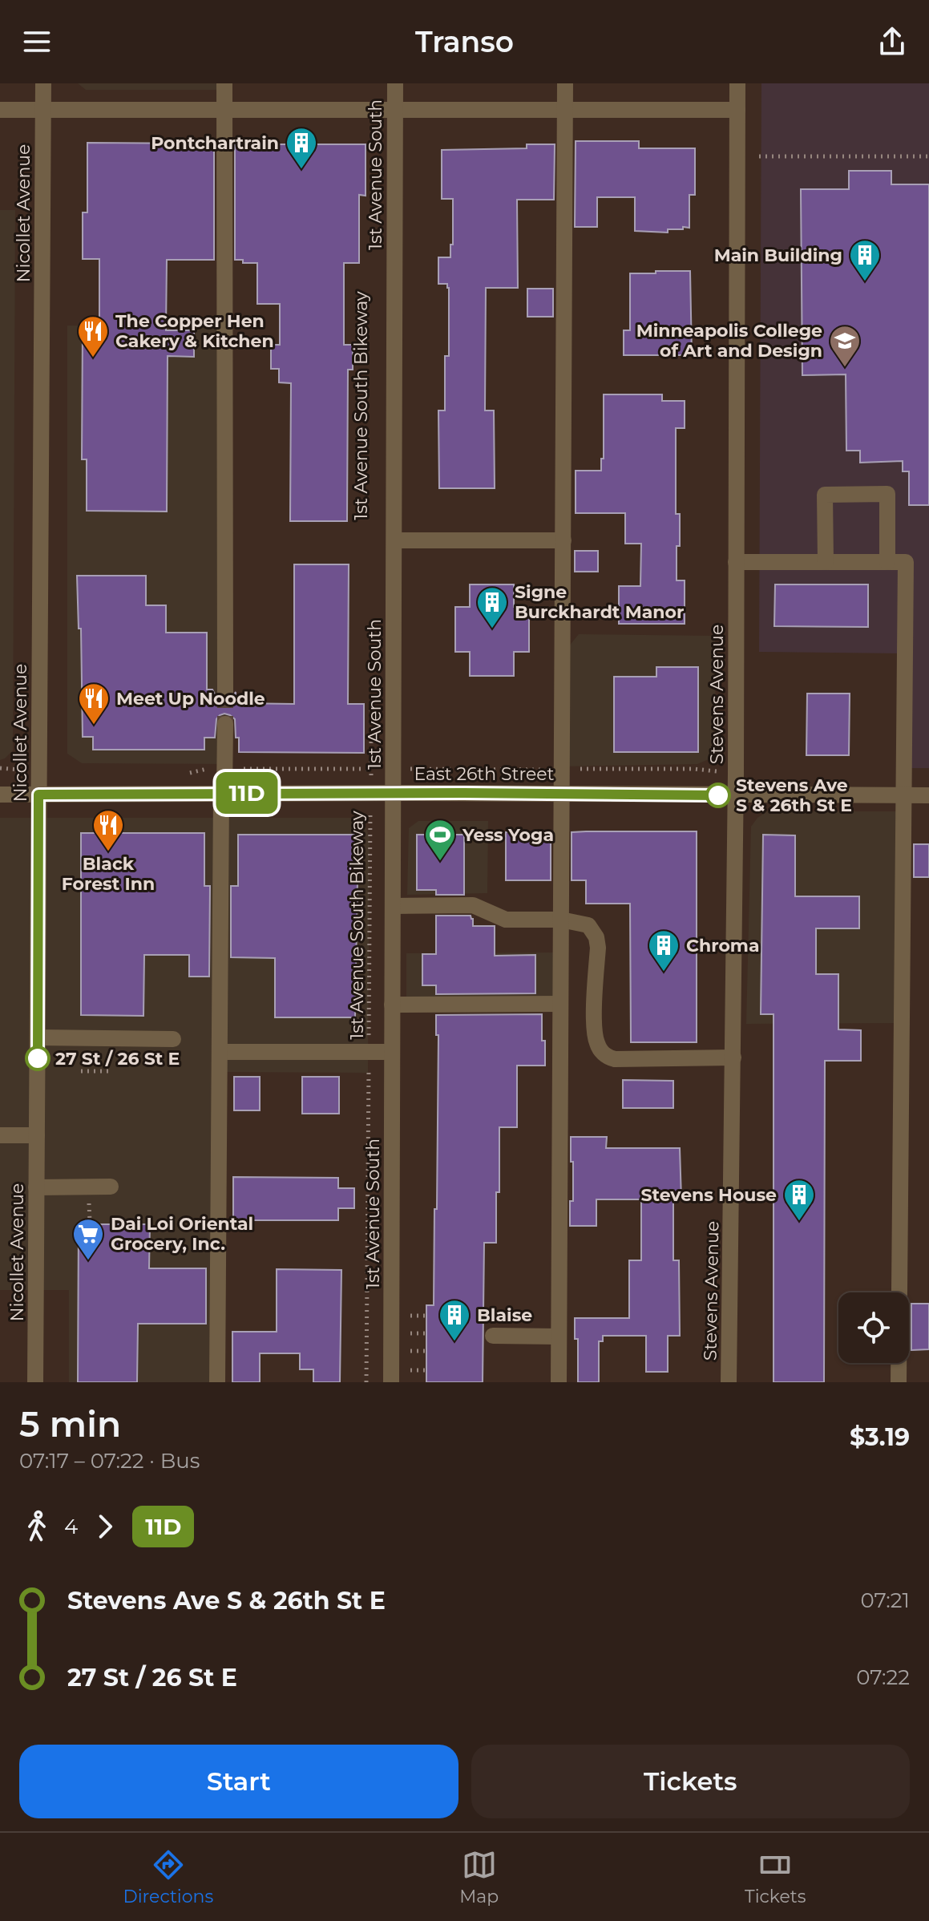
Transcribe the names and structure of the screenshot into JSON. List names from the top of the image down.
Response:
{
  "streets": {
    "street": [
      "1st Avenue South",
      "Nicollet Avenue",
      "Stevens Avenue",
      "East 26th Street"
    ],
    "path": ["1st Avenue South Bikeway"]
  },
  "crossings": [
    ["1st Avenue South", "East 26th Street"],
    ["Nicollet Avenue", "East 26th Street"],
    ["1st Avenue South Bikeway", "East 26th Street"],
    ["Stevens Avenue", "East 26th Street"]
  ],
  "places": {
    "building": [
      "Pontchartrain",
      "Main Building",
      "Signe Burckhardt Manor",
      "Chroma",
      "Stevens House",
      "Blaise"
    ],
    "restaurant": ["The Copper Hen Cakery & Kitchen", "Meet Up Noodle", "Black Forest Inn"],
    "school or university": ["Minneapolis College of Art and Design"],
    "other": ["Stevens Ave S & 26th St E", "27 St / 26 St E"],
    "sports": ["Yess Yoga"],
    "supermarket": ["Dai Loi Oriental Grocery, Inc."]
  },
  "lines": ["bus line 11D"],
  "page": {
    "header": "Transo",
    "on_map": "11D",
    "heading": ["5 min", "07:17 – 07:22 · Bus", "$3.19"],
    "legs": ["4", "11D"],
    "list": [
      {
        "name": "Stevens Ave S & 26th St E",
        "value": "07:21"
      },
      {
        "name": "27 St / 26 St E",
        "value": "07:22"
      }
    ],
    "buttons": ["Start", "Tickets"],
    "tabs": ["Directions", "Map", "Tickets"]
  }
}
